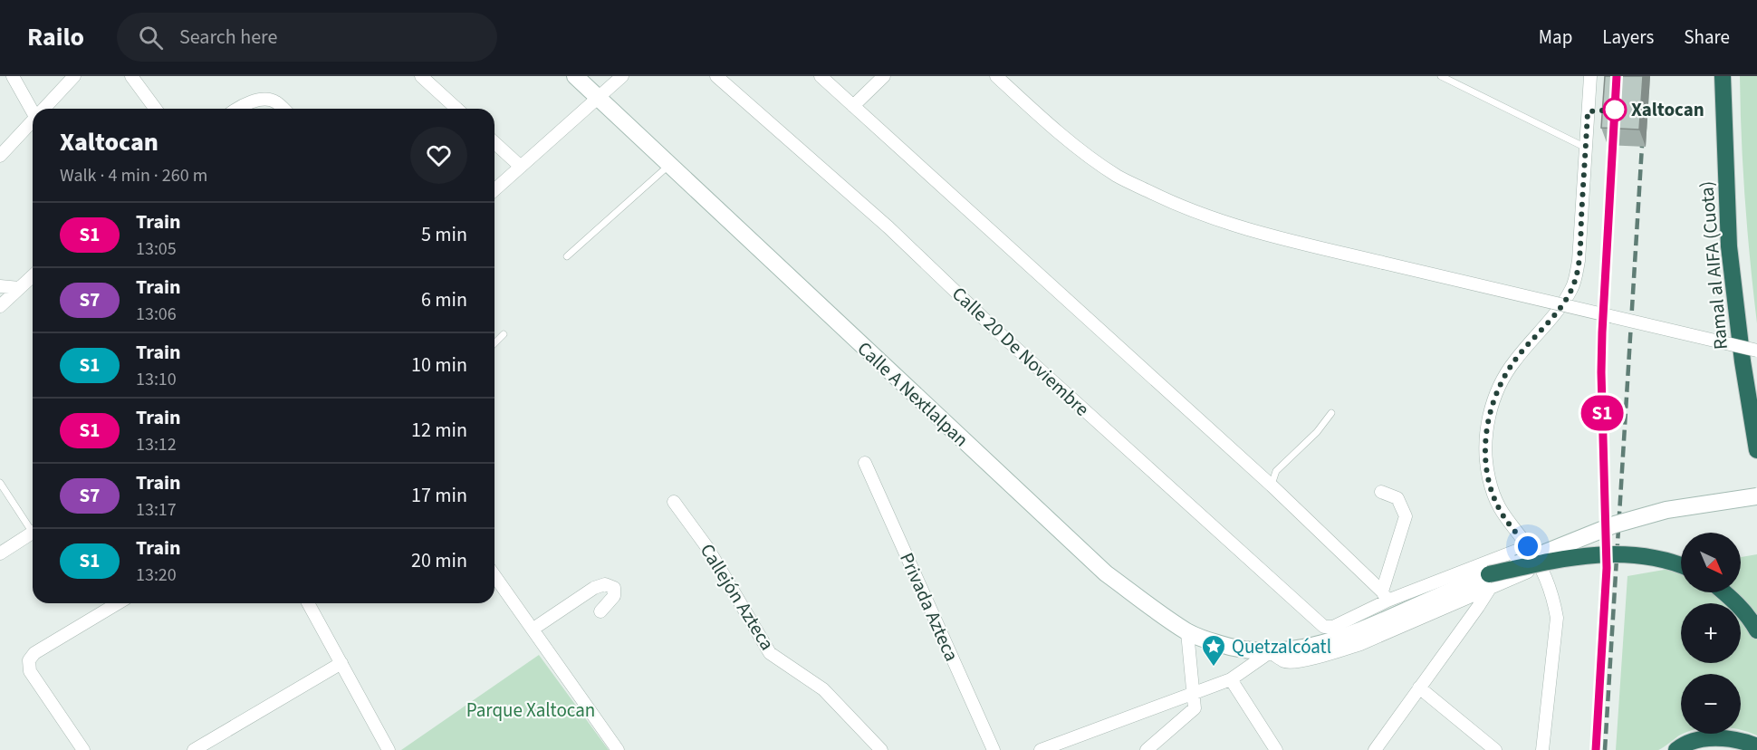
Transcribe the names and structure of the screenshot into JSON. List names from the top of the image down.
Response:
{
  "streets": {
    "highway": ["Ramal al AIFA (Cuota)"],
    "main road": ["Calle A Nextlalpan"],
    "street": ["Calle 20 De Noviembre", "Callejón Azteca", "Privada Azteca"]
  },
  "parks": ["Parque Xaltocan"],
  "places": {
    "other": ["Xaltocan"],
    "place": ["Quetzalcóatl"]
  },
  "north": "bottom right",
  "page": {
    "header": "Railo",
    "search": "Search here",
    "nav": ["Map", "Layers", "Share"],
    "on_map": "S1",
    "heading": ["Xaltocan", "Walk · 4 min · 260 m"],
    "list": [
      {
        "mark": "S1",
        "name": "Train",
        "note": "13:05",
        "value": "5 min"
      },
      {
        "mark": "S7",
        "name": "Train",
        "note": "13:06",
        "value": "6 min"
      },
      {
        "mark": "S1",
        "name": "Train",
        "note": "13:10",
        "value": "10 min"
      },
      {
        "mark": "S1",
        "name": "Train",
        "note": "13:12",
        "value": "12 min"
      },
      {
        "mark": "S7",
        "name": "Train",
        "note": "13:17",
        "value": "17 min"
      },
      {
        "mark": "S1",
        "name": "Train",
        "note": "13:20",
        "value": "20 min"
      }
    ],
    "map_buttons": ["+", "−"]
  }
}
